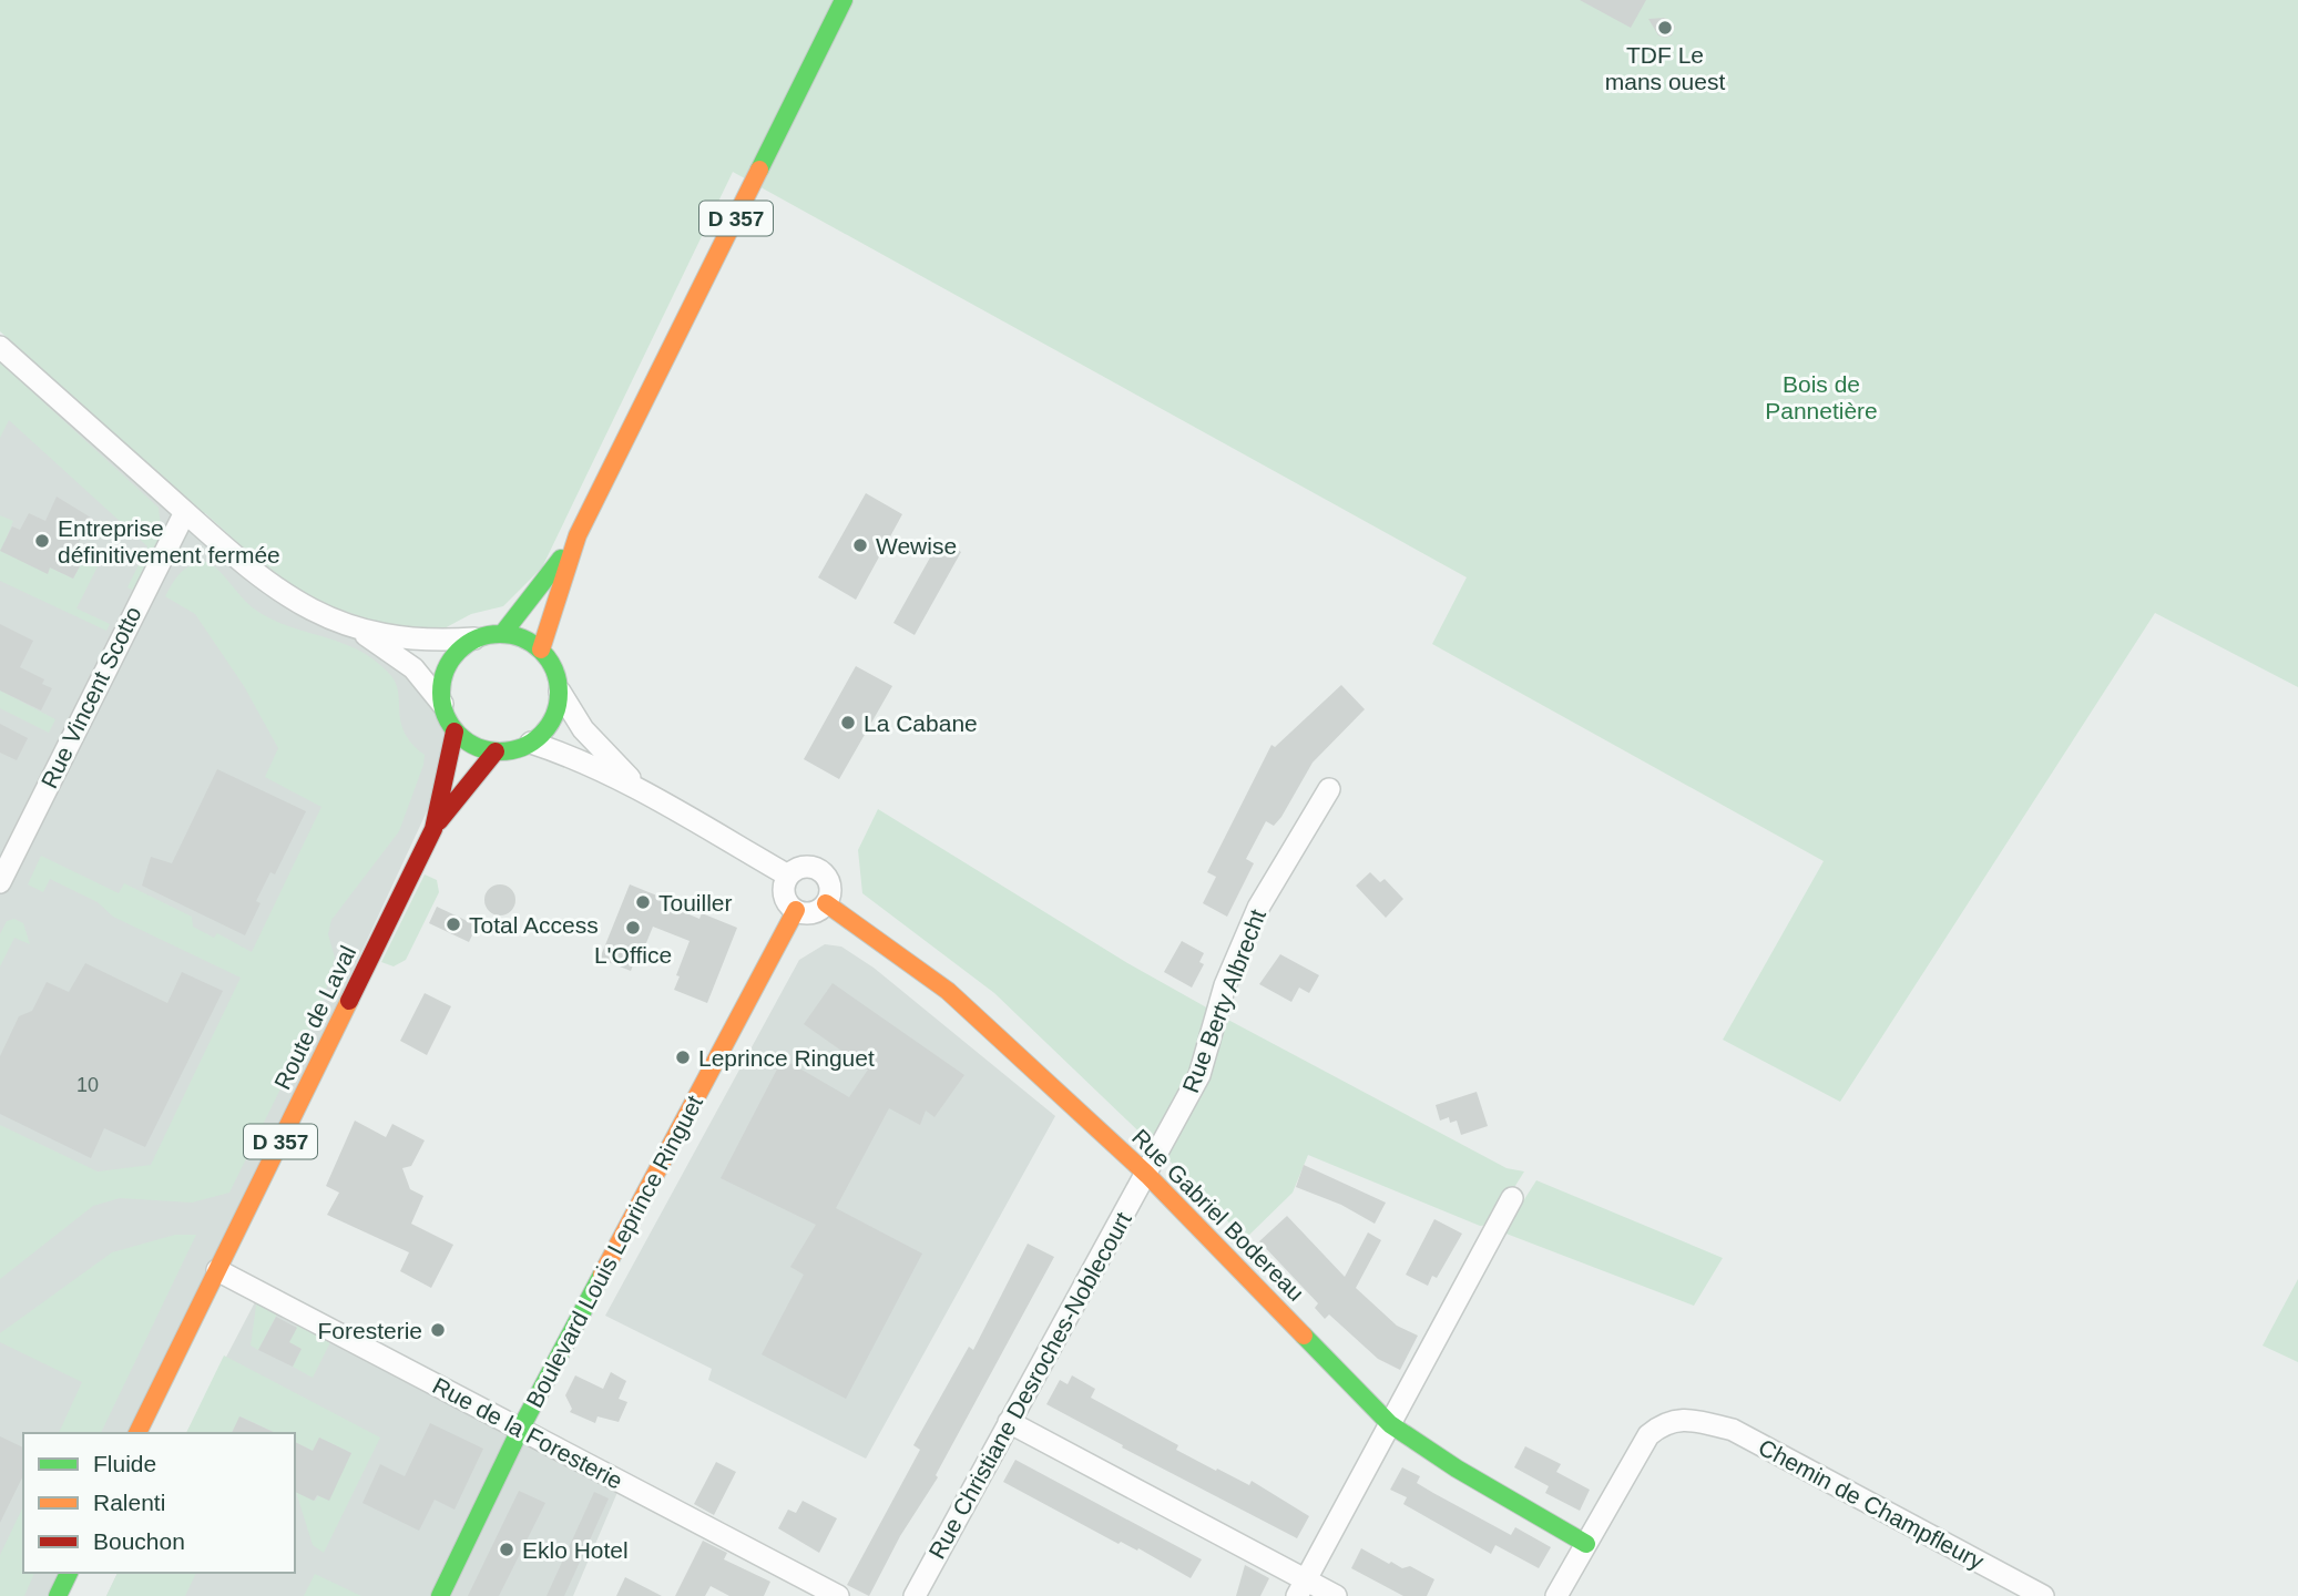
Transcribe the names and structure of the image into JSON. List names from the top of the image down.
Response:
{
  "streets": {
    "main road": [
      "D 357",
      "Route de Laval",
      "Rue Gabriel Bodereau",
      "Boulevard Louis Leprince Ringuet"
    ],
    "street": [
      "Rue Vincent Scotto",
      "Rue Berty Albrecht",
      "Rue Christiane Desroches-Noblecourt",
      "Rue de la Foresterie",
      "Chemin de Champfleury"
    ]
  },
  "crossings": [
    ["D 357", "Route de Laval"],
    ["Rue Berty Albrecht", "Rue Gabriel Bodereau"],
    ["Rue Berty Albrecht", "Rue Christiane Desroches-Noblecourt"],
    ["Route de Laval", "Rue de la Foresterie"],
    ["Rue Gabriel Bodereau", "Boulevard Louis Leprince Ringuet"],
    ["Rue Gabriel Bodereau", "Rue Christiane Desroches-Noblecourt"],
    ["Rue Gabriel Bodereau", "Chemin de Champfleury"],
    ["Boulevard Louis Leprince Ringuet", "Rue de la Foresterie"]
  ],
  "parks": ["Bois de Pannetière"],
  "places": [
    "TDF Le mans ouest",
    "Entreprise définitivement fermée",
    "Wewise",
    "La Cabane",
    "Touiller",
    "Total Access",
    "L'Office",
    "Leprince Ringuet",
    "Foresterie",
    "Eklo Hotel"
  ],
  "house_numbers": ["10"],
  "legend": ["Fluide", "Ralenti", "Bouchon"]
}
